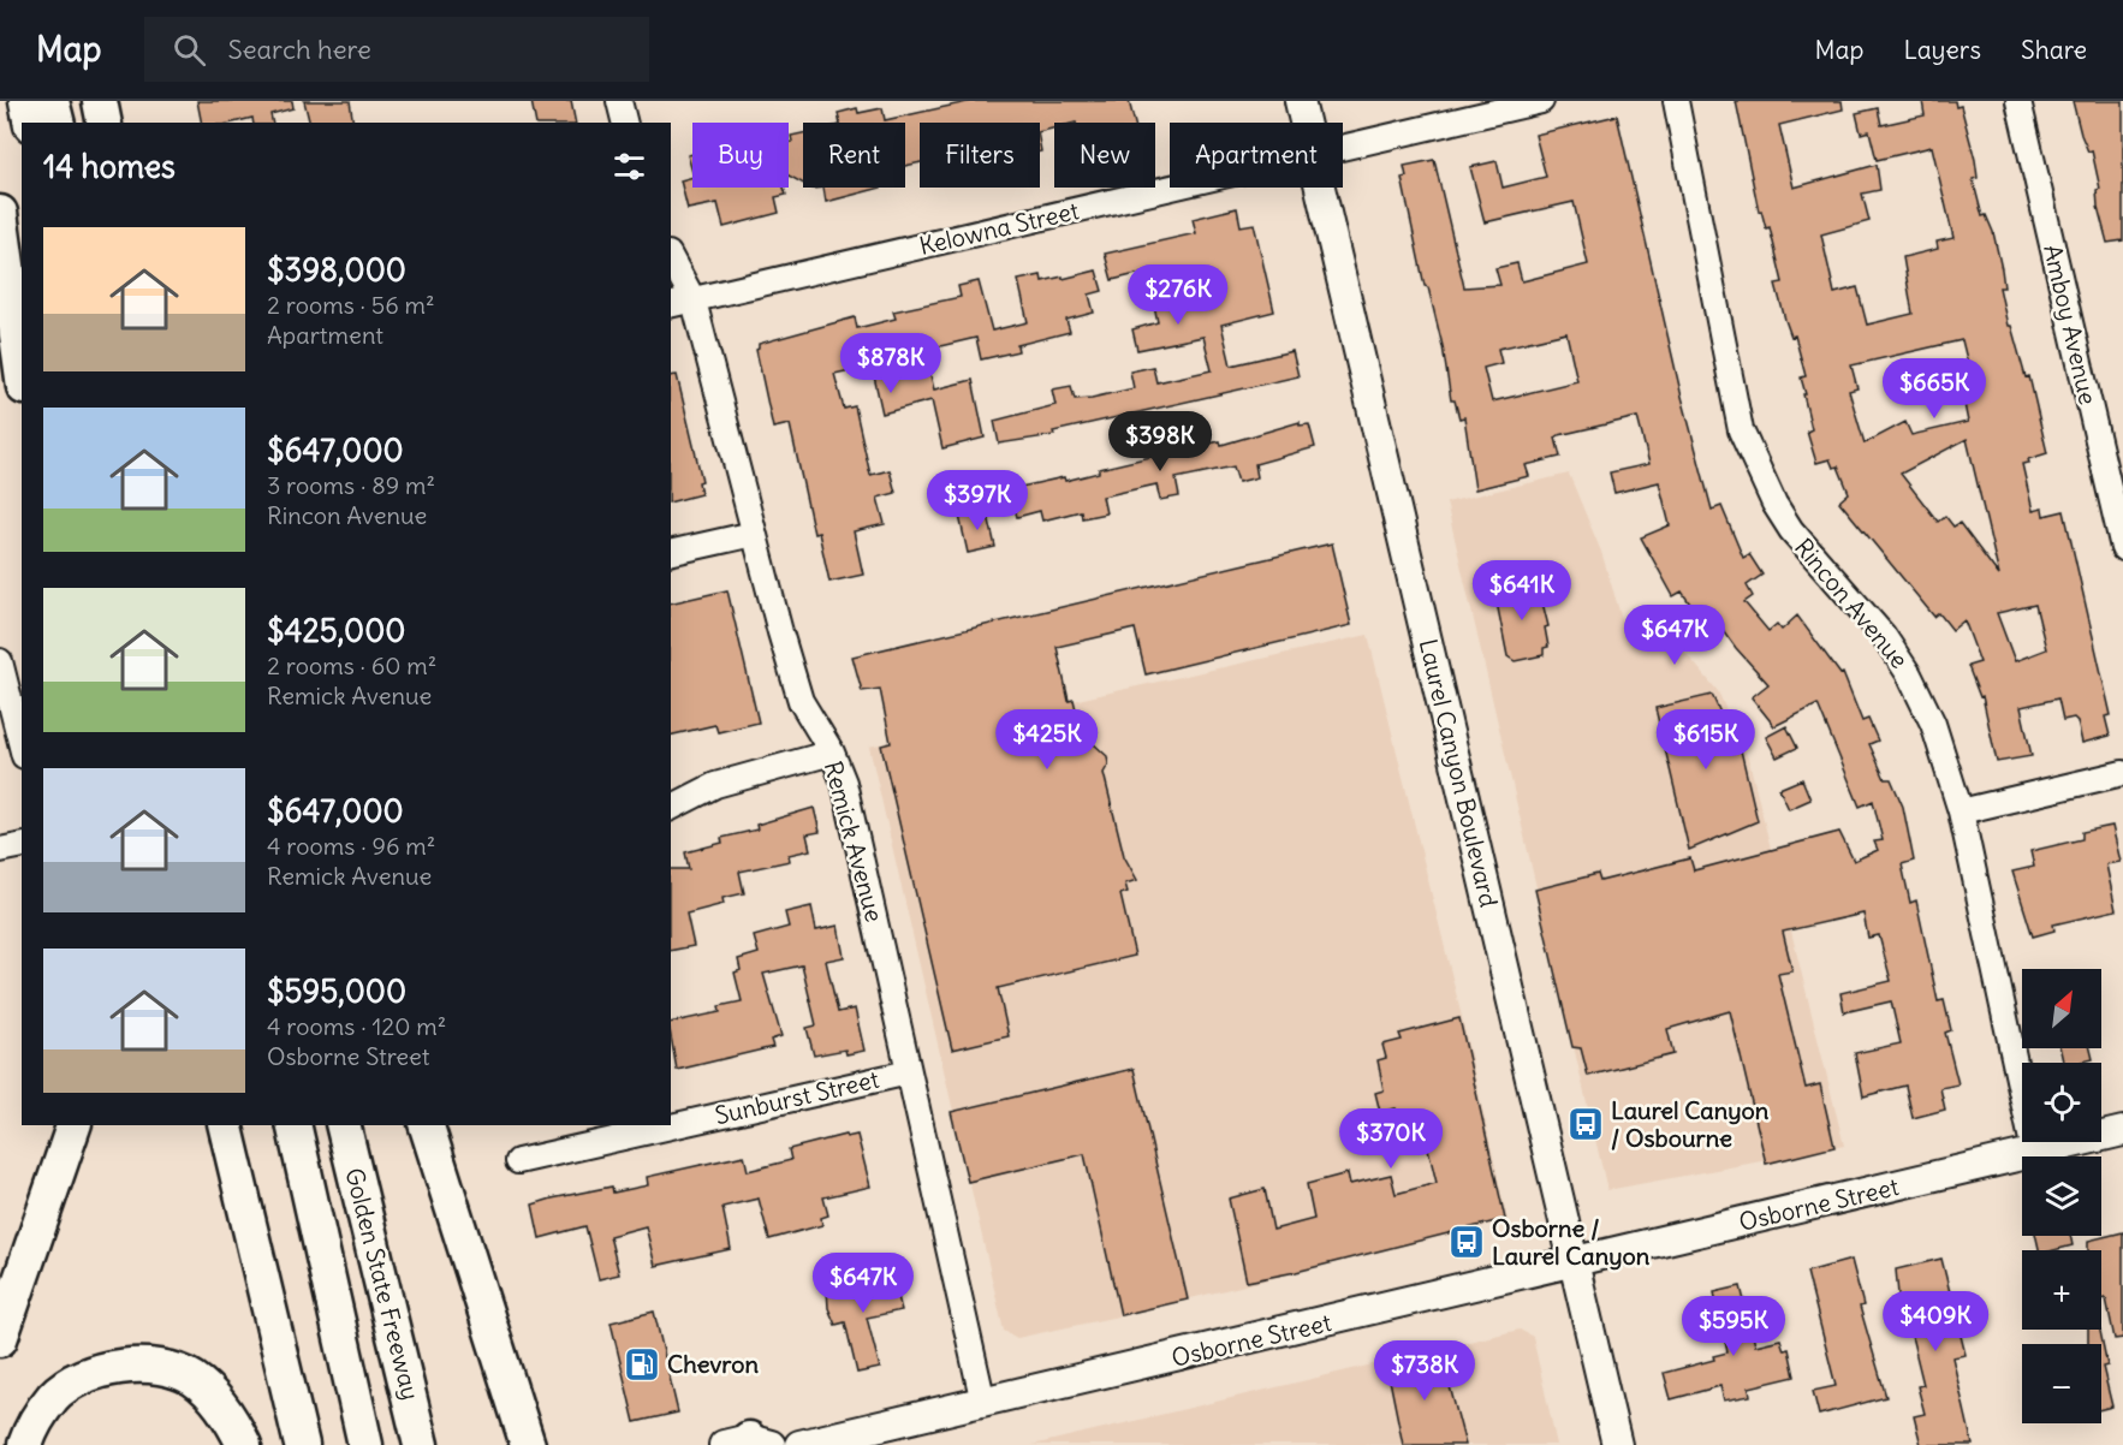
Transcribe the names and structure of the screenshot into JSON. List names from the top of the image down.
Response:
{
  "streets": {
    "highway": ["Golden State Freeway"],
    "main road": ["Laurel Canyon Boulevard", "Osborne Street"],
    "street": [
      "Kelowna Street",
      "Amboy Avenue",
      "Rincon Avenue",
      "Remick Avenue",
      "Sunburst Street"
    ]
  },
  "crossings": [
    ["Kelowna Street", "Remick Avenue"],
    ["Rincon Avenue", "Osborne Street"],
    ["Laurel Canyon Boulevard", "Osborne Street"],
    ["Remick Avenue", "Sunburst Street"],
    ["Remick Avenue", "Osborne Street"]
  ],
  "places": {
    "bus stop": ["Laurel Canyon / Osbourne", "Osborne / Laurel Canyon"],
    "fuel station": ["Chevron"]
  },
  "north": "top right",
  "page": {
    "header": "Map",
    "search": "Search here",
    "nav": ["Map", "Layers", "Share"],
    "chip": [
      "Buy",
      "Rent",
      "Filters",
      "New",
      "Apartment"
    ],
    "heading": "14 homes",
    "list": [
      {
        "name": "$398,000",
        "note": "2 rooms · 56 m² · Apartment"
      },
      {
        "name": "$647,000",
        "note": "3 rooms · 89 m² · Rincon Avenue"
      },
      {
        "name": "$425,000",
        "note": "2 rooms · 60 m² · Remick Avenue"
      },
      {
        "name": "$647,000",
        "note": "4 rooms · 96 m² · Remick Avenue"
      },
      {
        "name": "$595,000",
        "note": "4 rooms · 120 m² · Osborne Street"
      }
    ],
    "price": [
      "$276K",
      "$878K",
      "$665K",
      "$398K",
      "$397K",
      "$641K",
      "$647K",
      "$425K",
      "$615K",
      "$370K",
      "$647K",
      "$409K",
      "$595K",
      "$738K"
    ],
    "map_buttons": ["+", "−"]
  }
}
